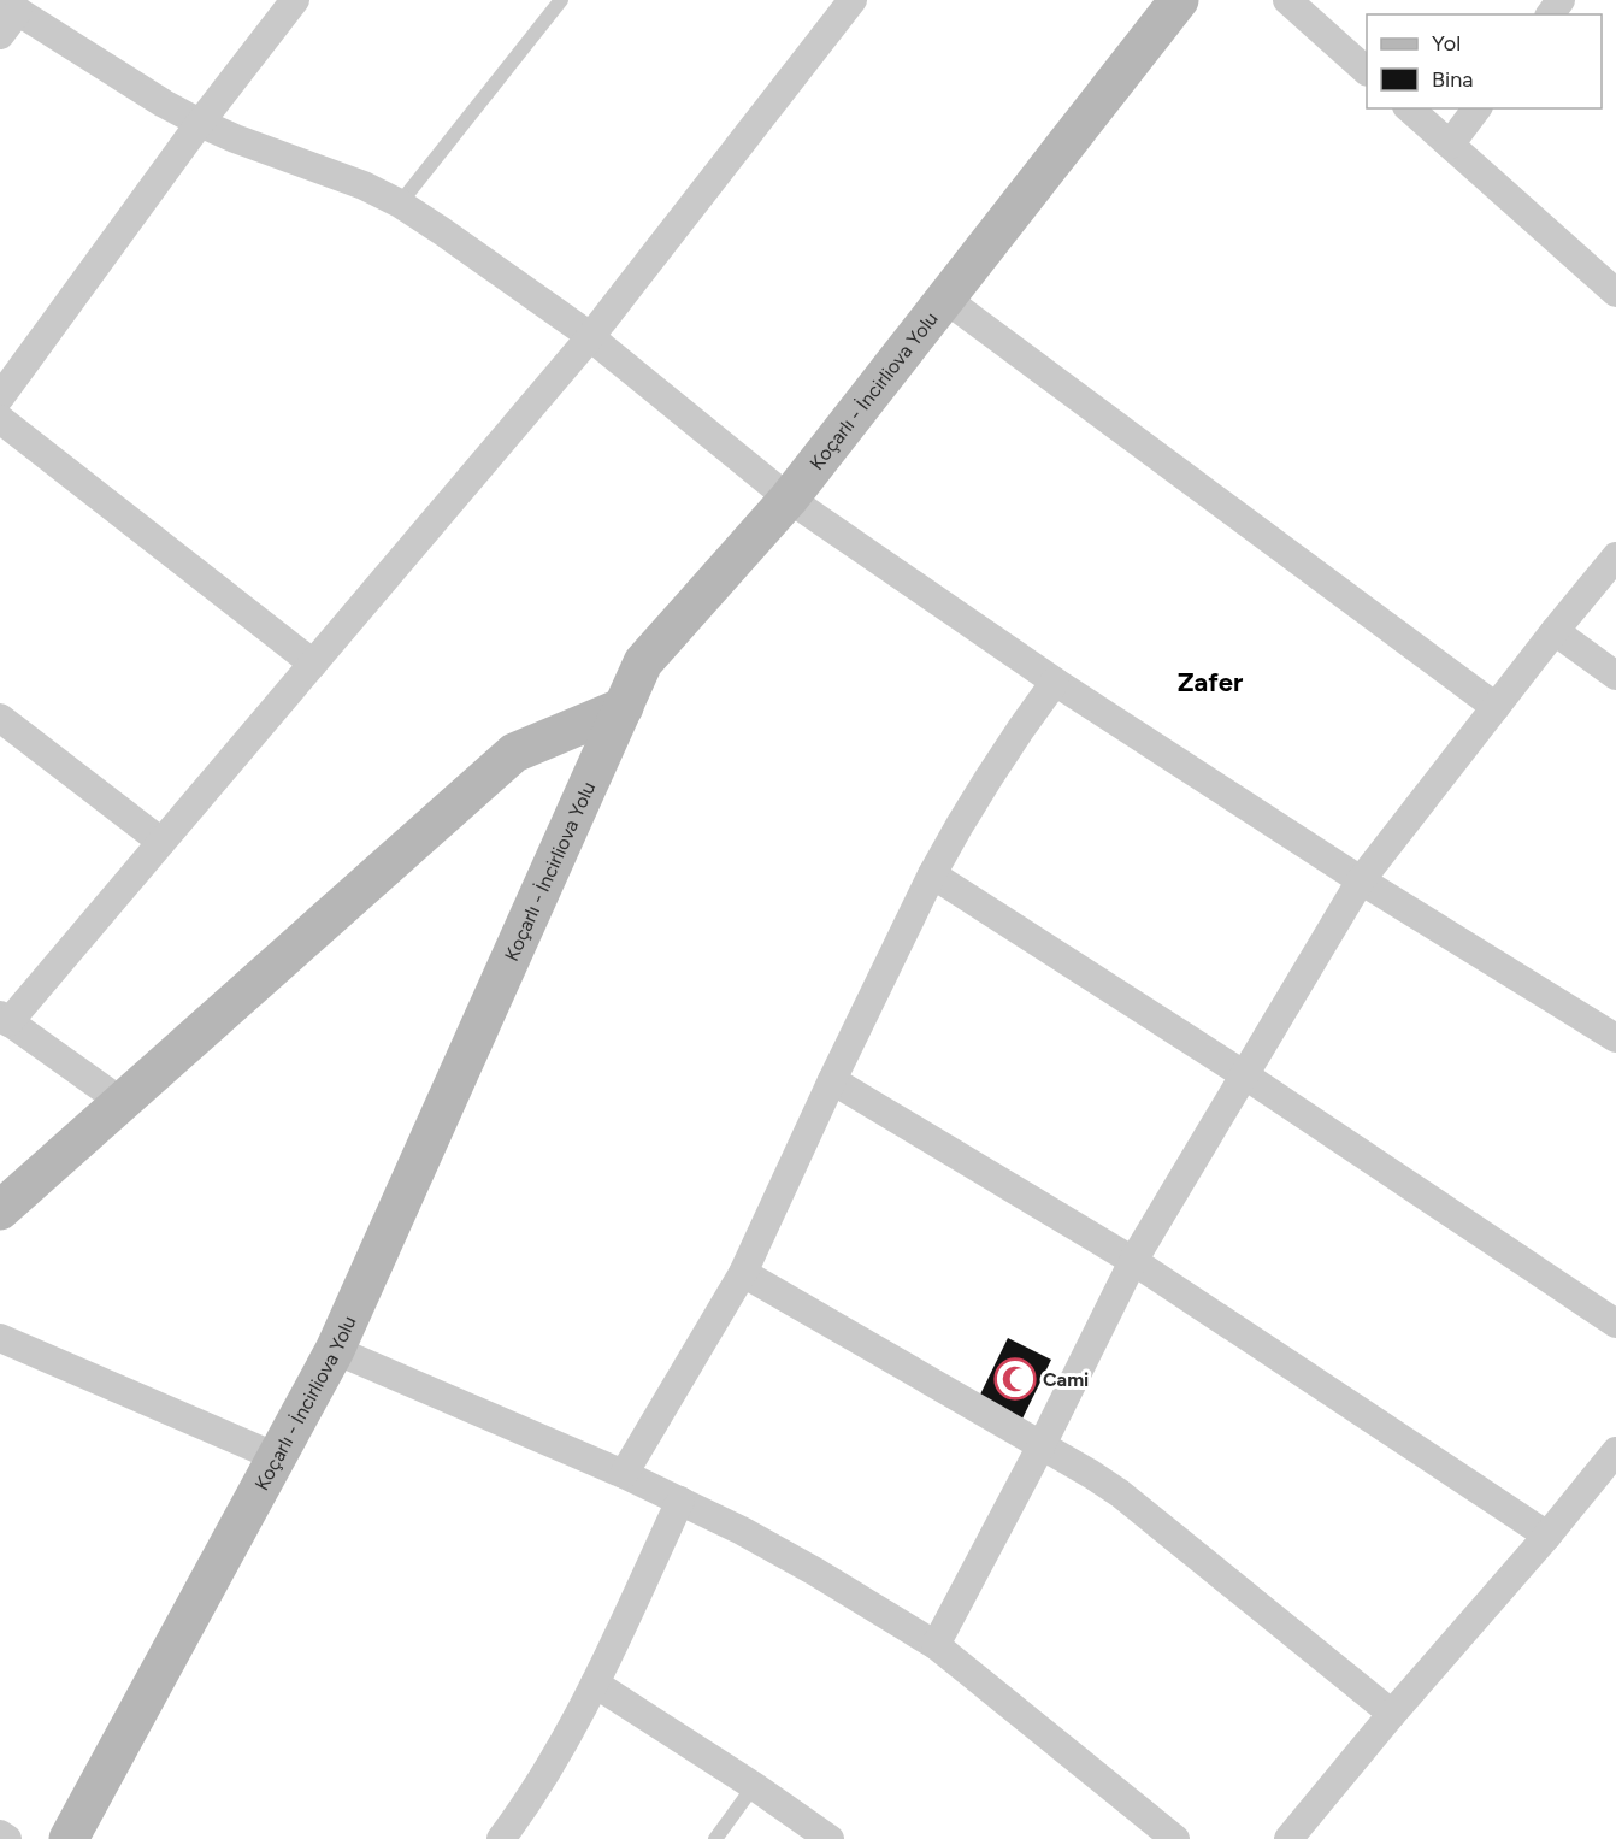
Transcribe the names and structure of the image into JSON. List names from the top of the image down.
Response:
{
  "streets": {
    "main road": ["Koçarlı - İncirliova Yolu"]
  },
  "districts": ["Zafer"],
  "places": {
    "mosque": ["Cami"]
  },
  "legend": ["Yol", "Bina"]
}
